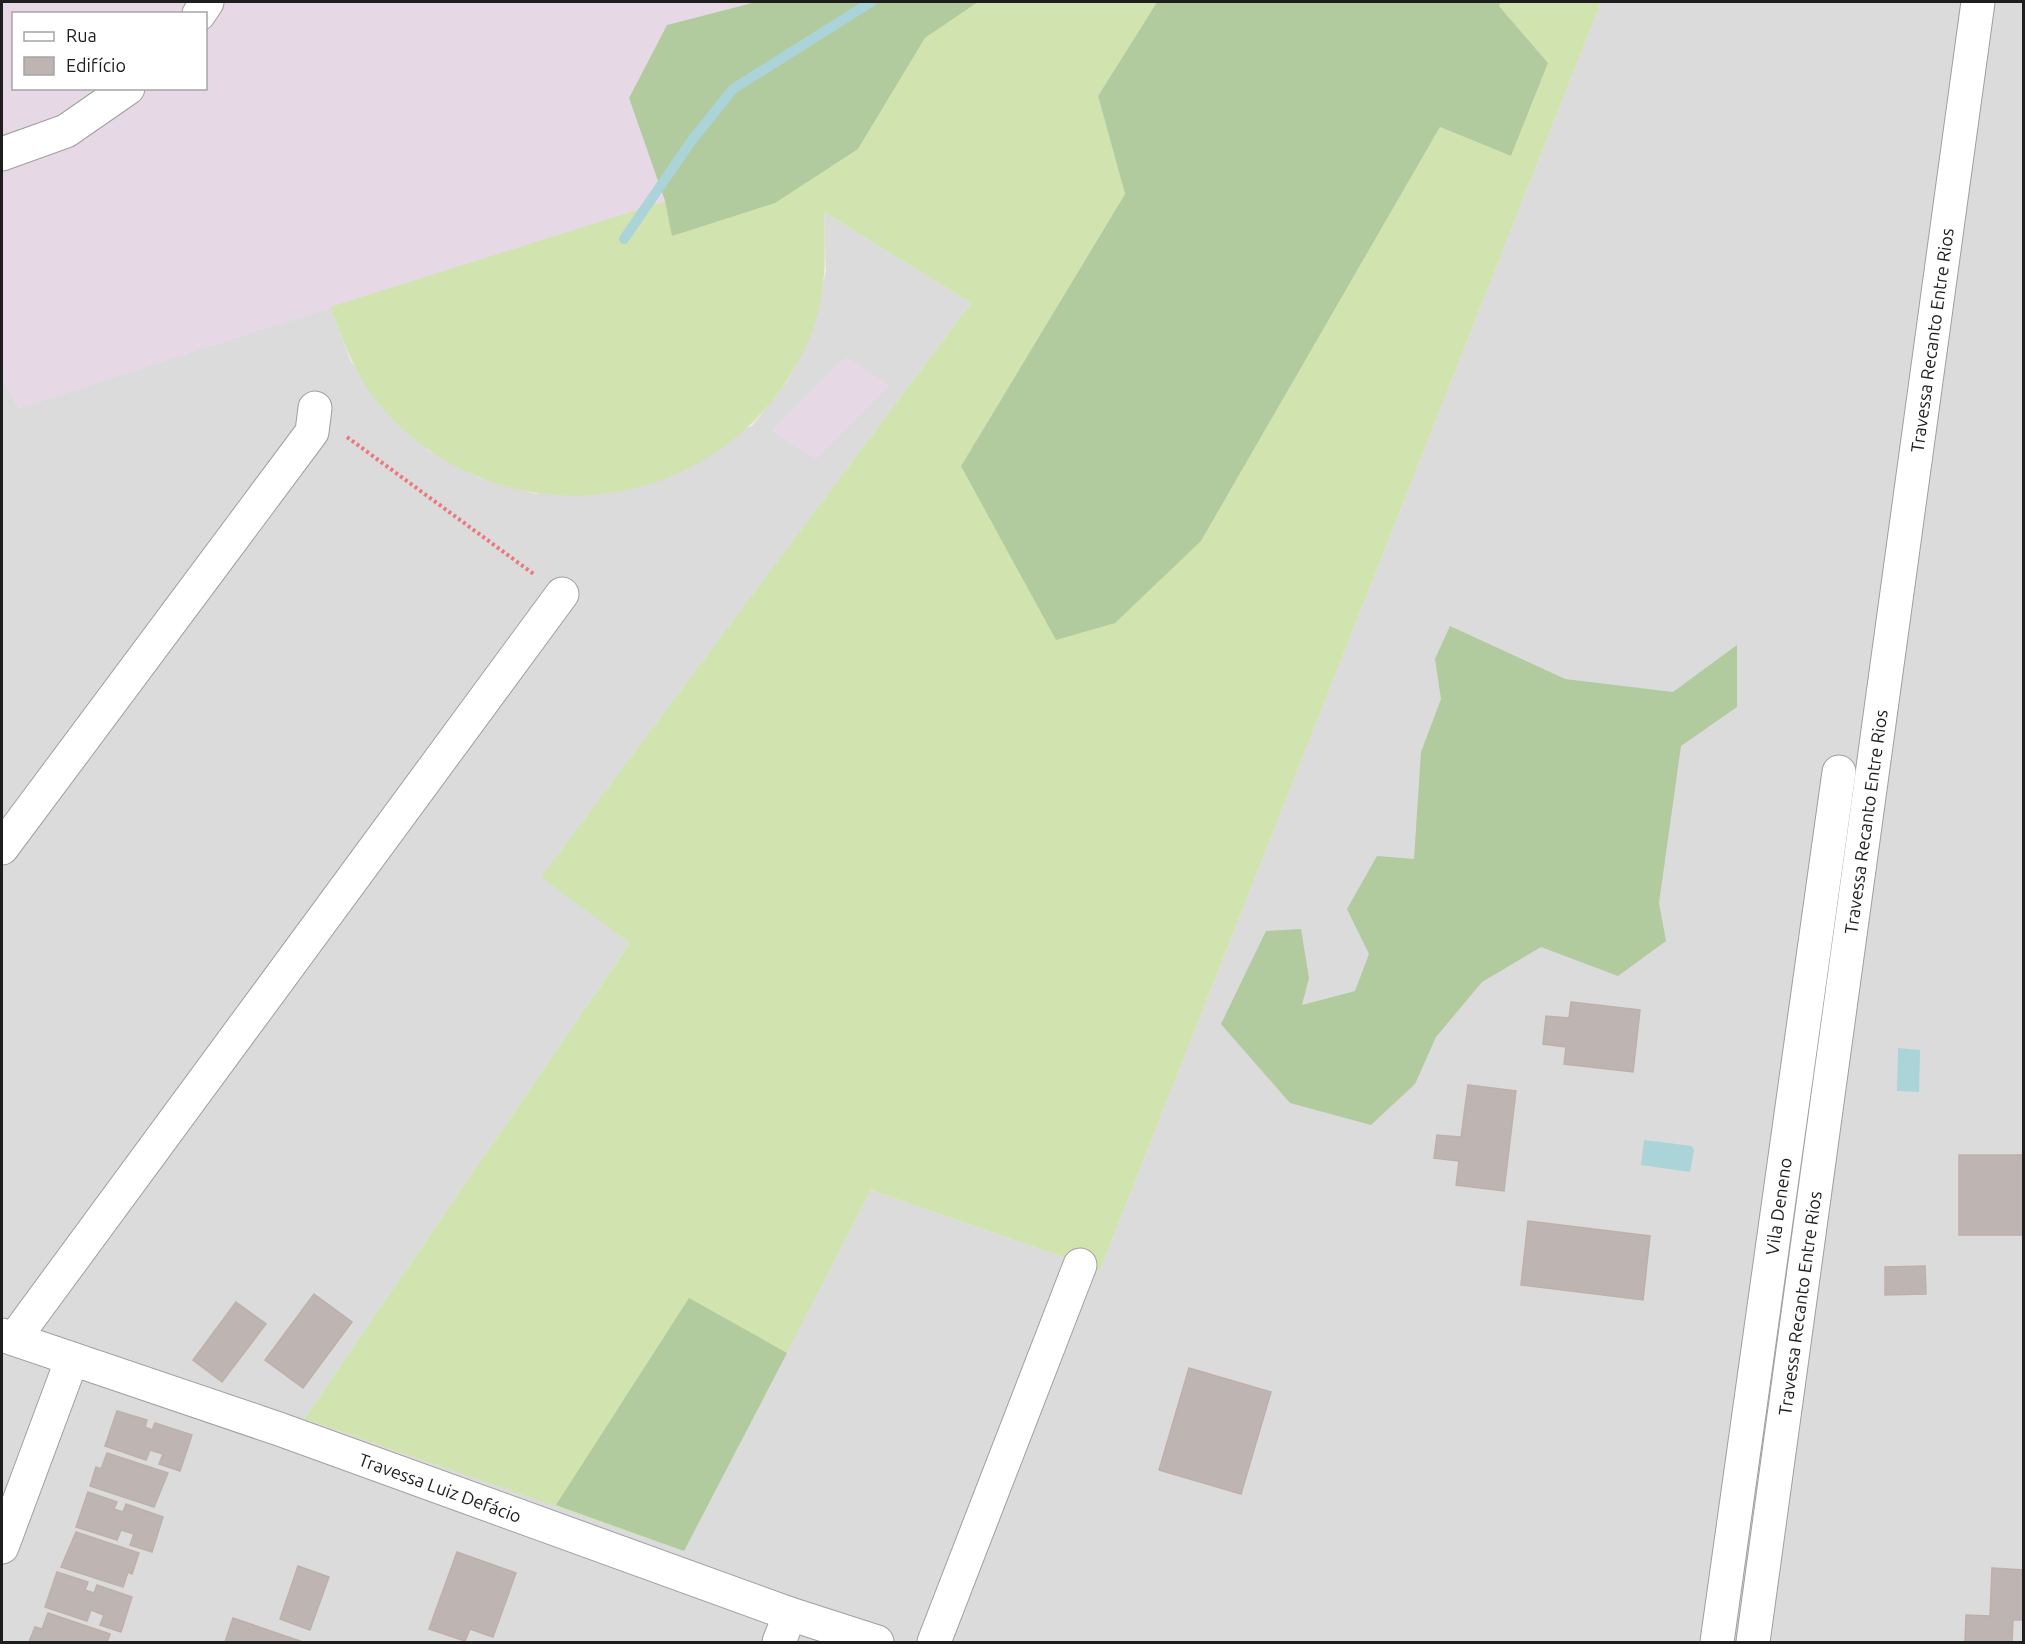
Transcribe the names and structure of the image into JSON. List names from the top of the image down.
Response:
{
  "streets": {
    "street": ["Travessa Recanto Entre Rios", "Vila Deneno", "Travessa Luiz Defácio"]
  },
  "legend": ["Rua", "Edifício"]
}
